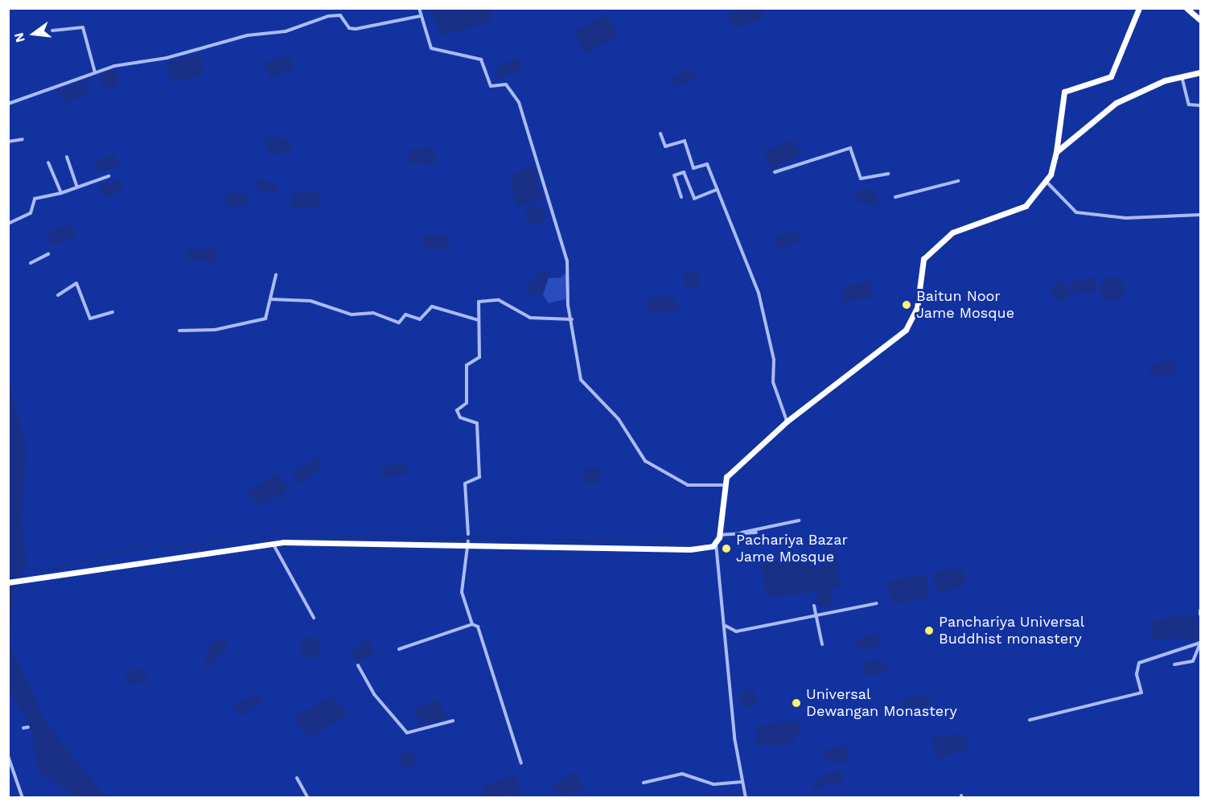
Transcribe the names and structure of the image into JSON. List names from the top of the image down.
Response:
{
  "places": [
    "Baitun Noor Jame Mosque",
    "Pachariya Bazar Jame Mosque",
    "Panchariya Universal Buddhist monastery",
    "Universal Dewangan Monastery"
  ],
  "north": "left"
}
